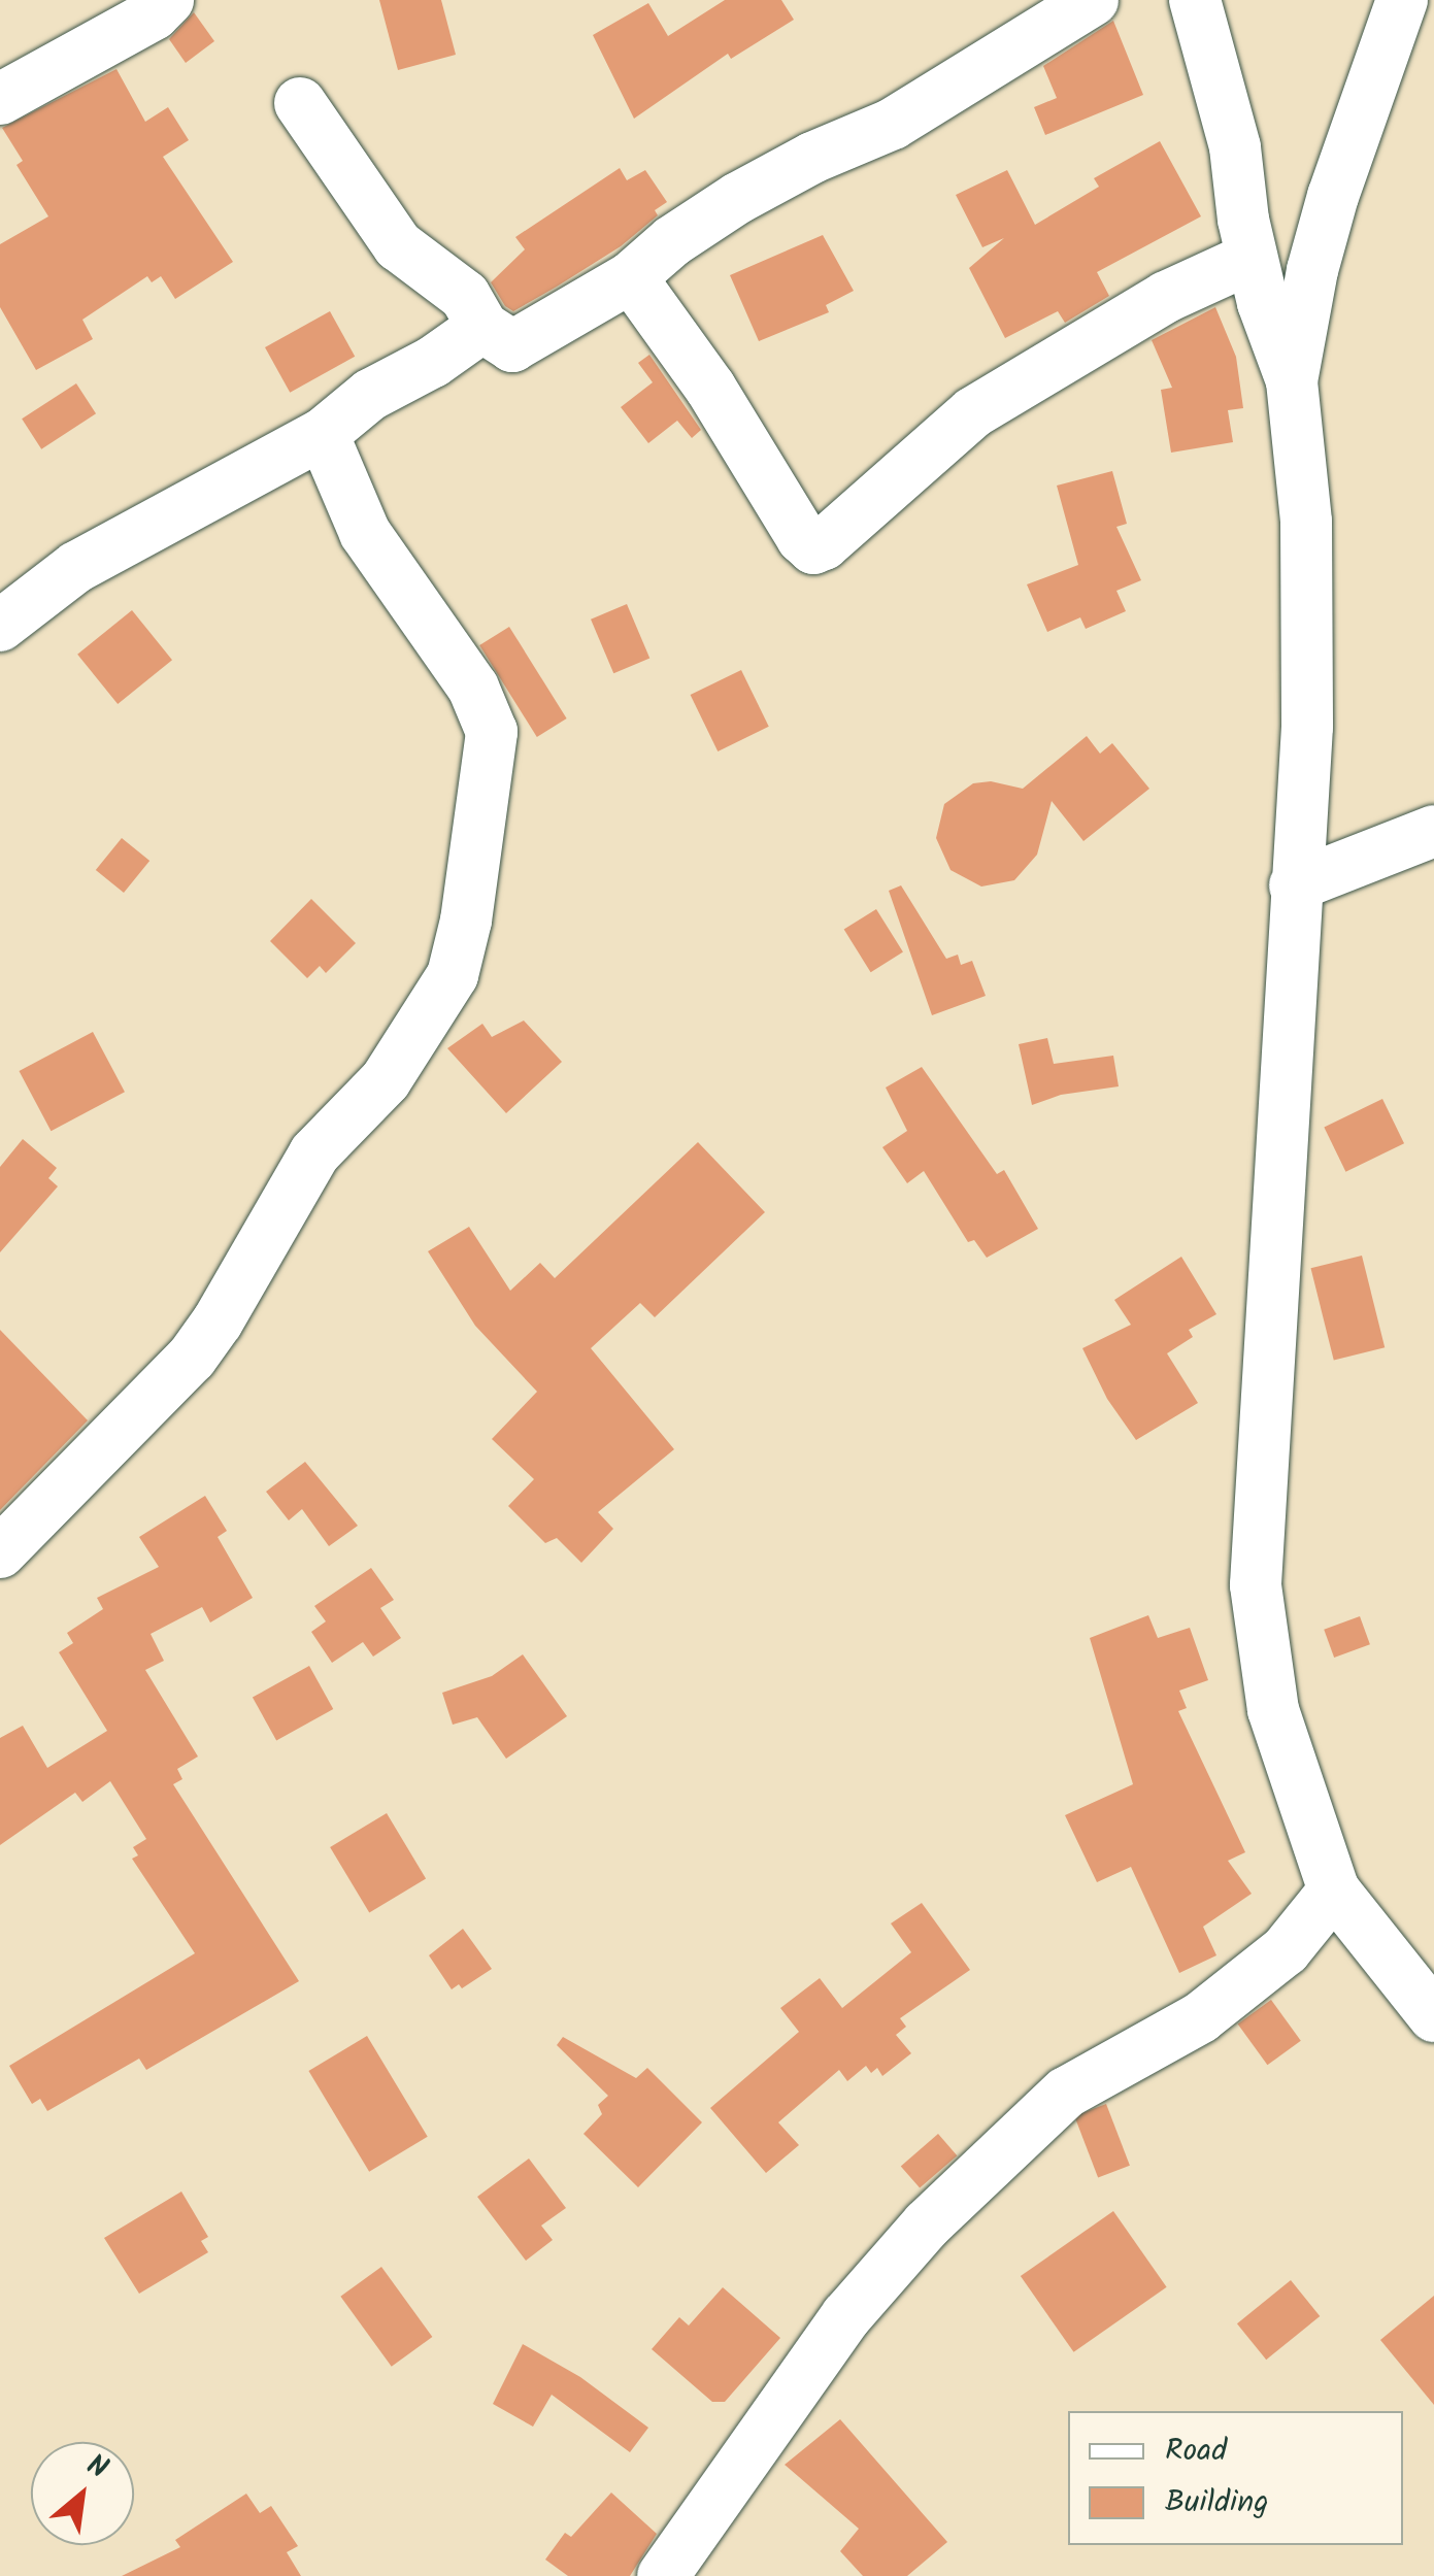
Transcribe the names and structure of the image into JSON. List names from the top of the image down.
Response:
{
  "legend": ["Road", "Building"],
  "north": "top right"
}
